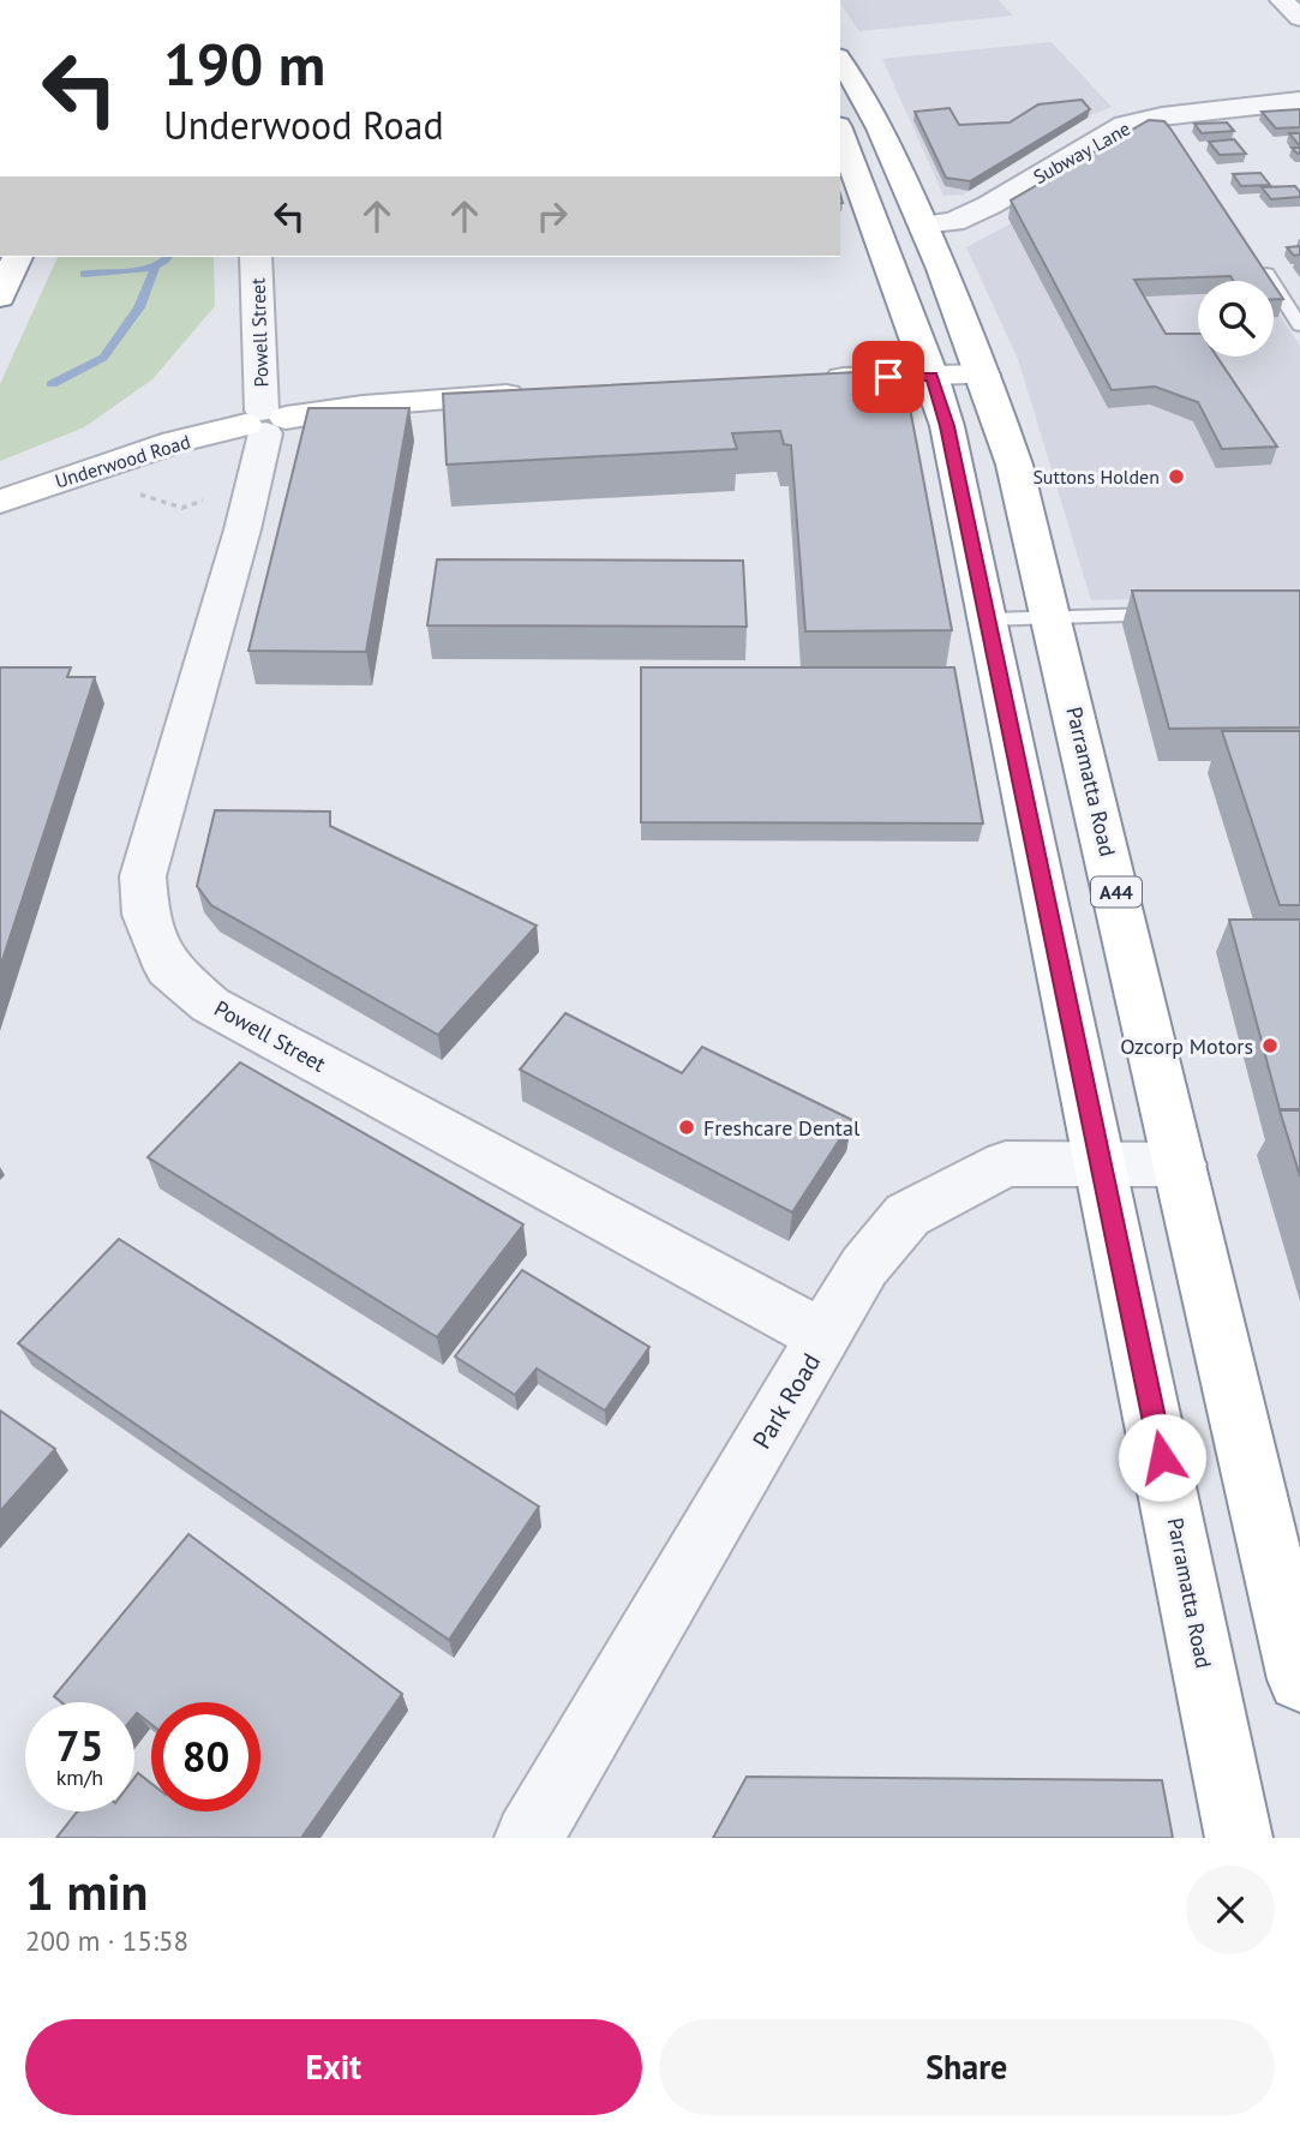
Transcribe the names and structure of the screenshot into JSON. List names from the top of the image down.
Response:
{
  "streets": {
    "main road": ["Underwood Road", "Parramatta Road", "A44"],
    "street": ["Subway Lane", "Powell Street", "Park Road"]
  },
  "crossings": [
    ["Subway Lane", "Parramatta Road"],
    ["Powell Street", "Underwood Road"],
    ["Powell Street", "Park Road"],
    ["Parramatta Road", "Park Road"]
  ],
  "places": ["Suttons Holden", "Ozcorp Motors", "Freshcare Dental"],
  "page": {
    "turn": ["190 m", "Underwood Road"],
    "speed": "75 km/h",
    "limit": "80",
    "heading": ["1 min", "200 m · 15:58"],
    "buttons": ["Exit", "Share"]
  }
}
